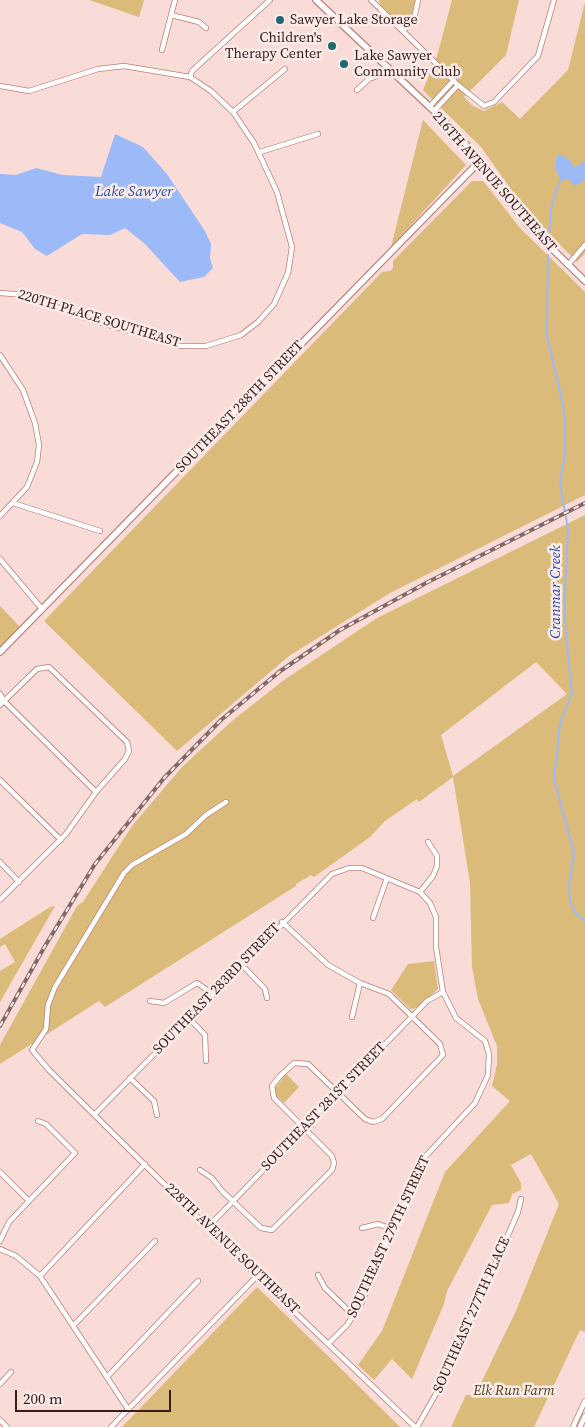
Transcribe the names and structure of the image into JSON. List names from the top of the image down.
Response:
{
  "streets": {
    "street": [
      "216TH AVENUE SOUTHEAST",
      "220TH PLACE SOUTHEAST",
      "SOUTHEAST 288TH STREET",
      "SOUTHEAST 283RD STREET",
      "SOUTHEAST 281ST STREET",
      "SOUTHEAST 279TH STREET",
      "228TH AVENUE SOUTHEAST",
      "SOUTHEAST 277TH PLACE"
    ]
  },
  "crossings": [
    ["216TH AVENUE SOUTHEAST", "SOUTHEAST 288TH STREET"],
    ["SOUTHEAST 283RD STREET", "228TH AVENUE SOUTHEAST"],
    ["SOUTHEAST 281ST STREET", "SOUTHEAST 279TH STREET"],
    ["SOUTHEAST 281ST STREET", "228TH AVENUE SOUTHEAST"],
    ["SOUTHEAST 279TH STREET", "228TH AVENUE SOUTHEAST"],
    ["228TH AVENUE SOUTHEAST", "SOUTHEAST 277TH PLACE"]
  ],
  "water": ["Lake Sawyer", "Cranmar Creek"],
  "parks": ["Elk Run Farm"],
  "places": ["Sawyer Lake Storage", "Children's Therapy Center", "Lake Sawyer Community Club"],
  "scale_bar": "200 m"
}
